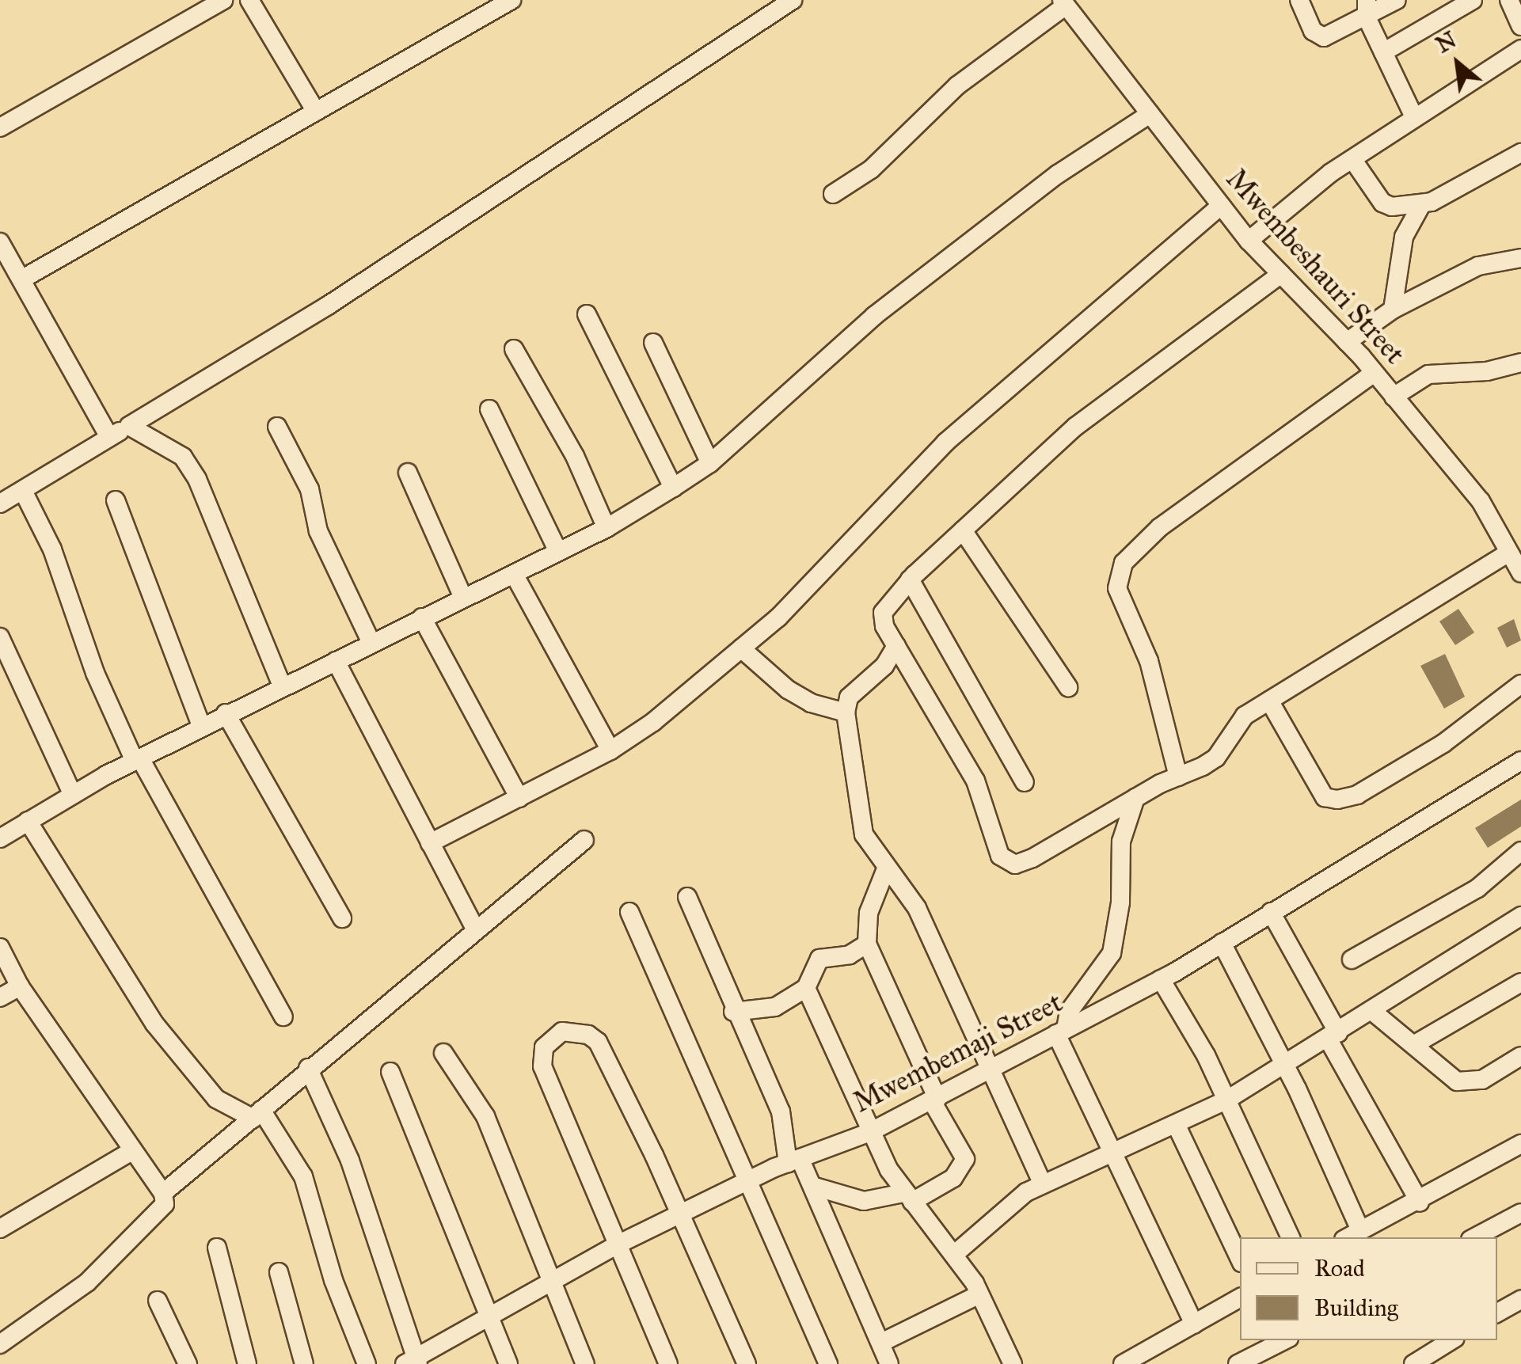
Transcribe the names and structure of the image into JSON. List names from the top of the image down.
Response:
{
  "streets": {
    "street": ["Mwembeshauri Street", "Mwembemaji Street"]
  },
  "legend": ["Road", "Building"],
  "north": "top left"
}
